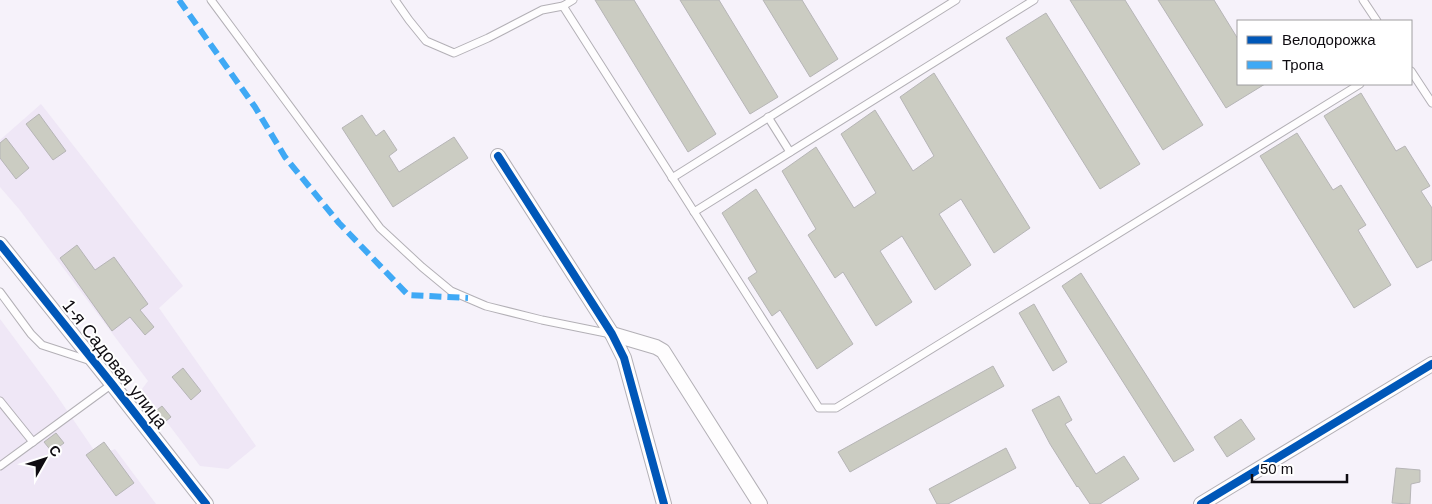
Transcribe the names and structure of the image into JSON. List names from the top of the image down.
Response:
{
  "streets": {
    "street": ["1-я Садовая улица"]
  },
  "legend": ["Велодорожка", "Тропа"],
  "scale_bar": "50 m",
  "north": "top right"
}
